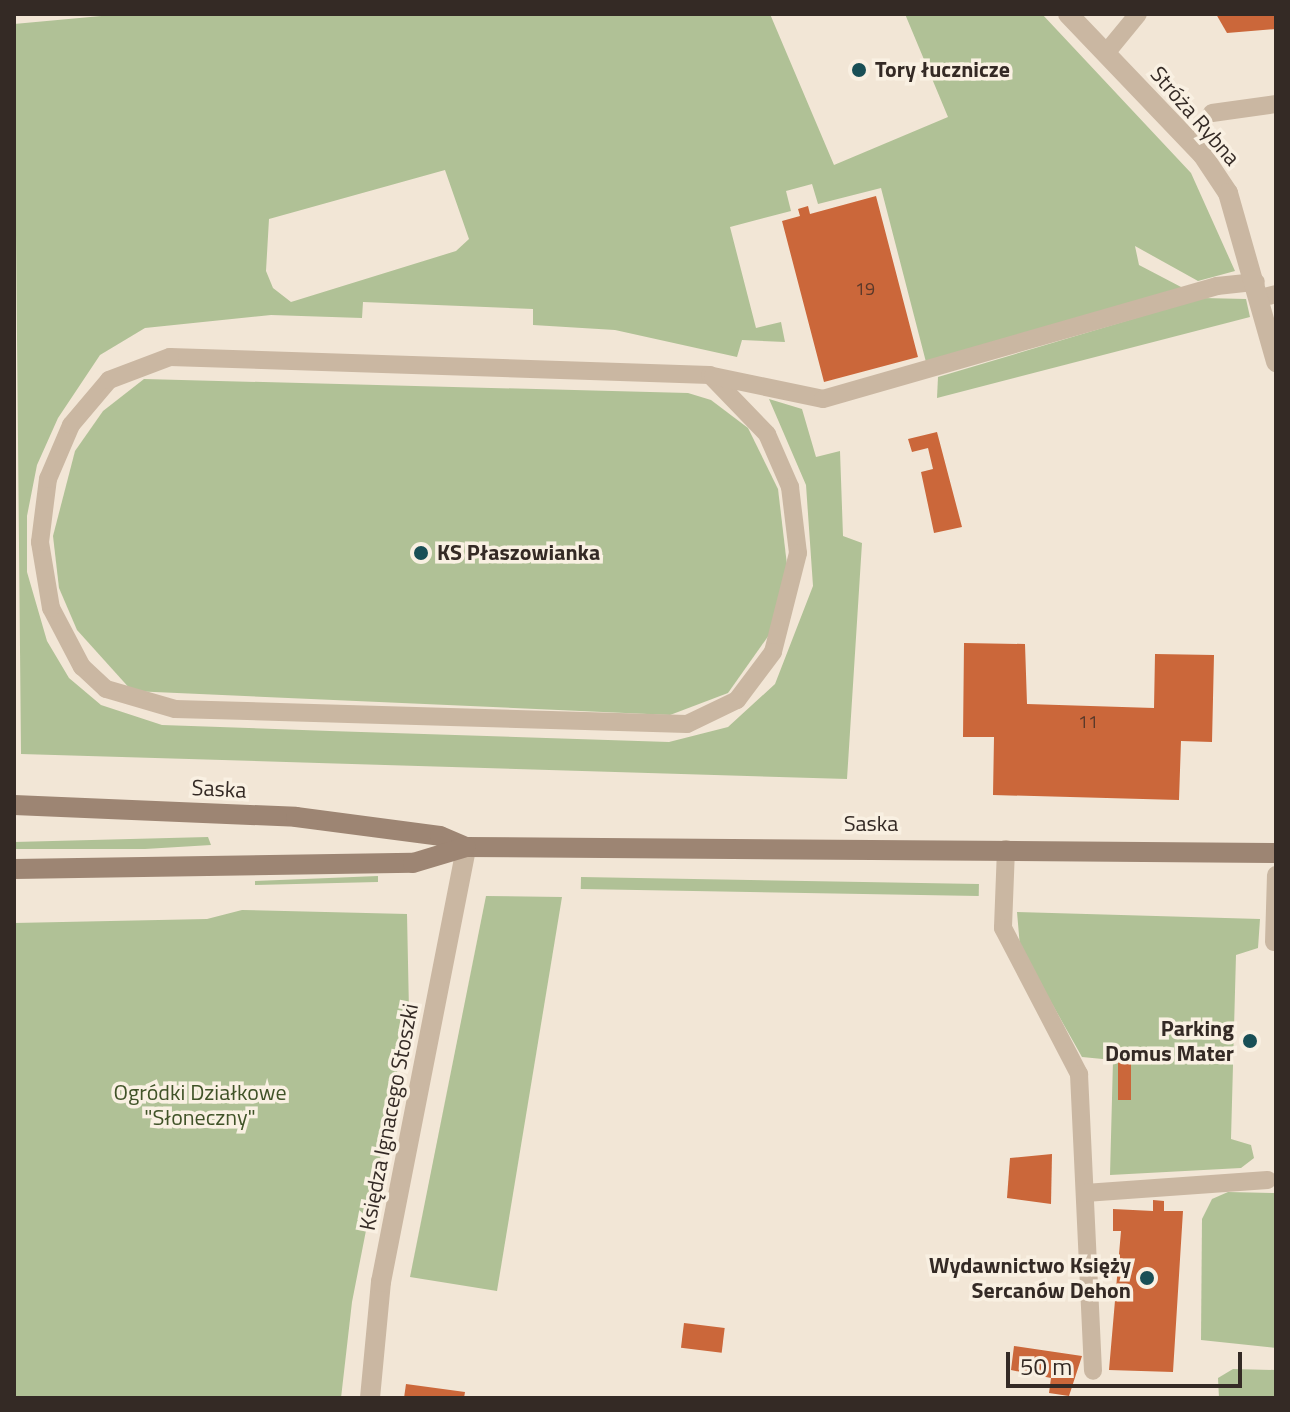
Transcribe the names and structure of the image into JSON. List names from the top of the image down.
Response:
{
  "streets": {
    "street": ["Stróża Rybna", "Saska", "Księdza Ignacego Stoszki"]
  },
  "crossings": [
    ["Saska", "Księdza Ignacego Stoszki"]
  ],
  "parks": ["Ogródki Działkowe \"Słoneczny\""],
  "places": [
    "Tory łucznicze",
    "KS Płaszowianka",
    "Parking Domus Mater",
    "Wydawnictwo Księży Sercanów Dehon"
  ],
  "house_numbers": ["19", "11"],
  "scale_bar": "50 m"
}
